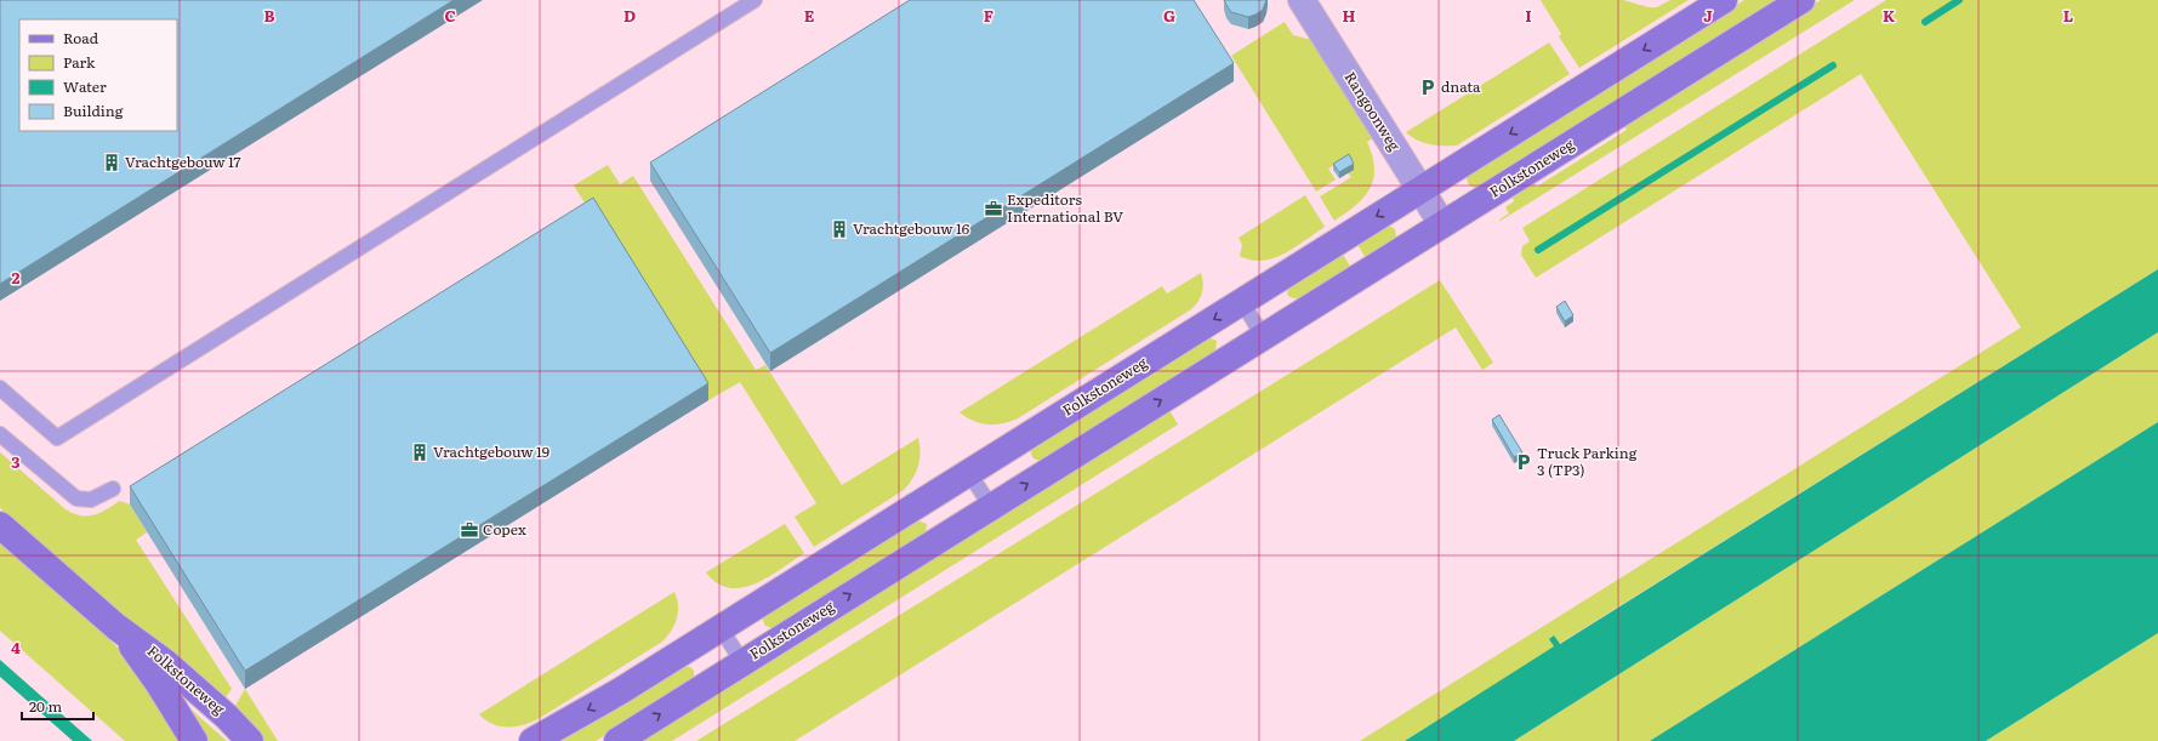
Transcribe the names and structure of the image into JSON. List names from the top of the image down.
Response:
{
  "streets": {
    "street": ["Rangoonweg", "Folkstoneweg"]
  },
  "crossings": [
    ["Rangoonweg", "Folkstoneweg"]
  ],
  "places": {
    "parking": ["dnata", "Truck Parking 3 (TP3)"],
    "building": ["Vrachtgebouw 17", "Vrachtgebouw 16", "Vrachtgebouw 19"],
    "office": ["Expeditors International BV", "Copex"]
  },
  "legend": [
    "Road",
    "Park",
    "Water",
    "Building"
  ],
  "scale_bar": "20 m",
  "grid": {
    "columns": [
      "B",
      "C",
      "D",
      "E",
      "F",
      "G",
      "H",
      "I",
      "J",
      "K",
      "L"
    ],
    "rows": ["2", "3", "4"]
  }
}
